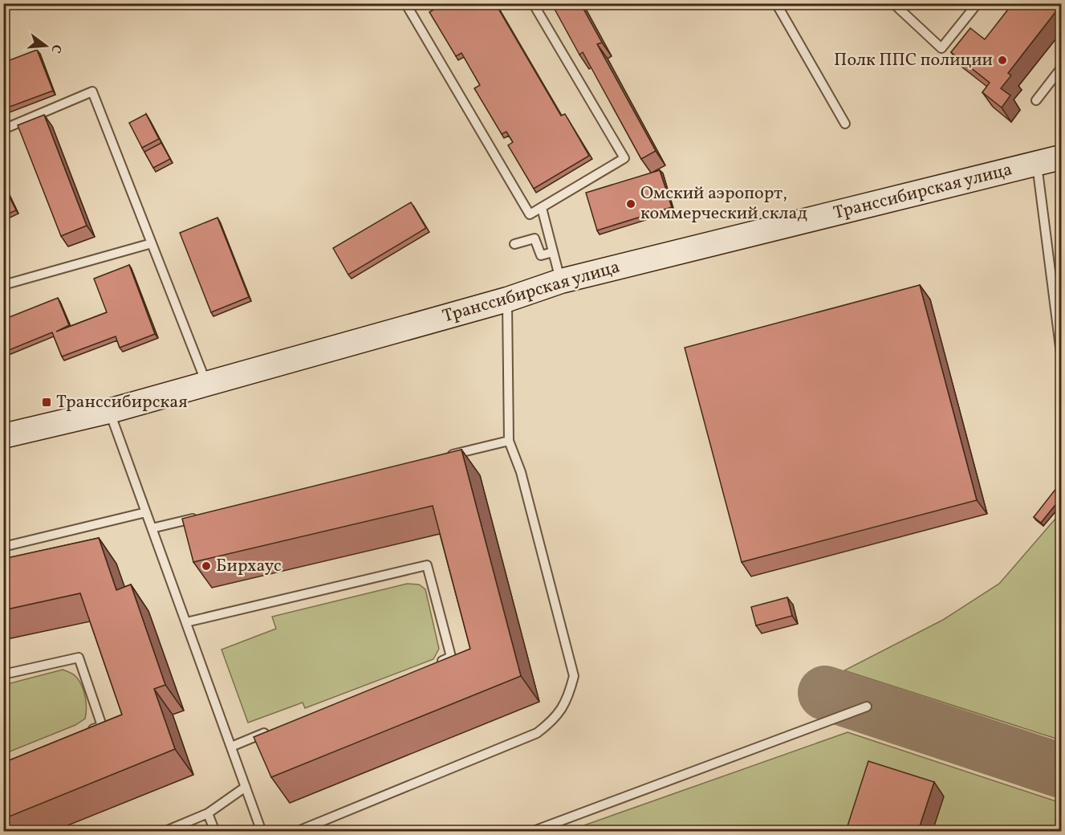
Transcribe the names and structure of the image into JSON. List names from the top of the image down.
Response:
{
  "streets": {
    "main road": ["Транссибирская улица"]
  },
  "places": {
    "other": ["Полк ППС полиции", "Омский аэропорт, коммерческий склад", "Бирхаус"],
    "transit": ["Транссибирская"]
  },
  "north": "right"
}
